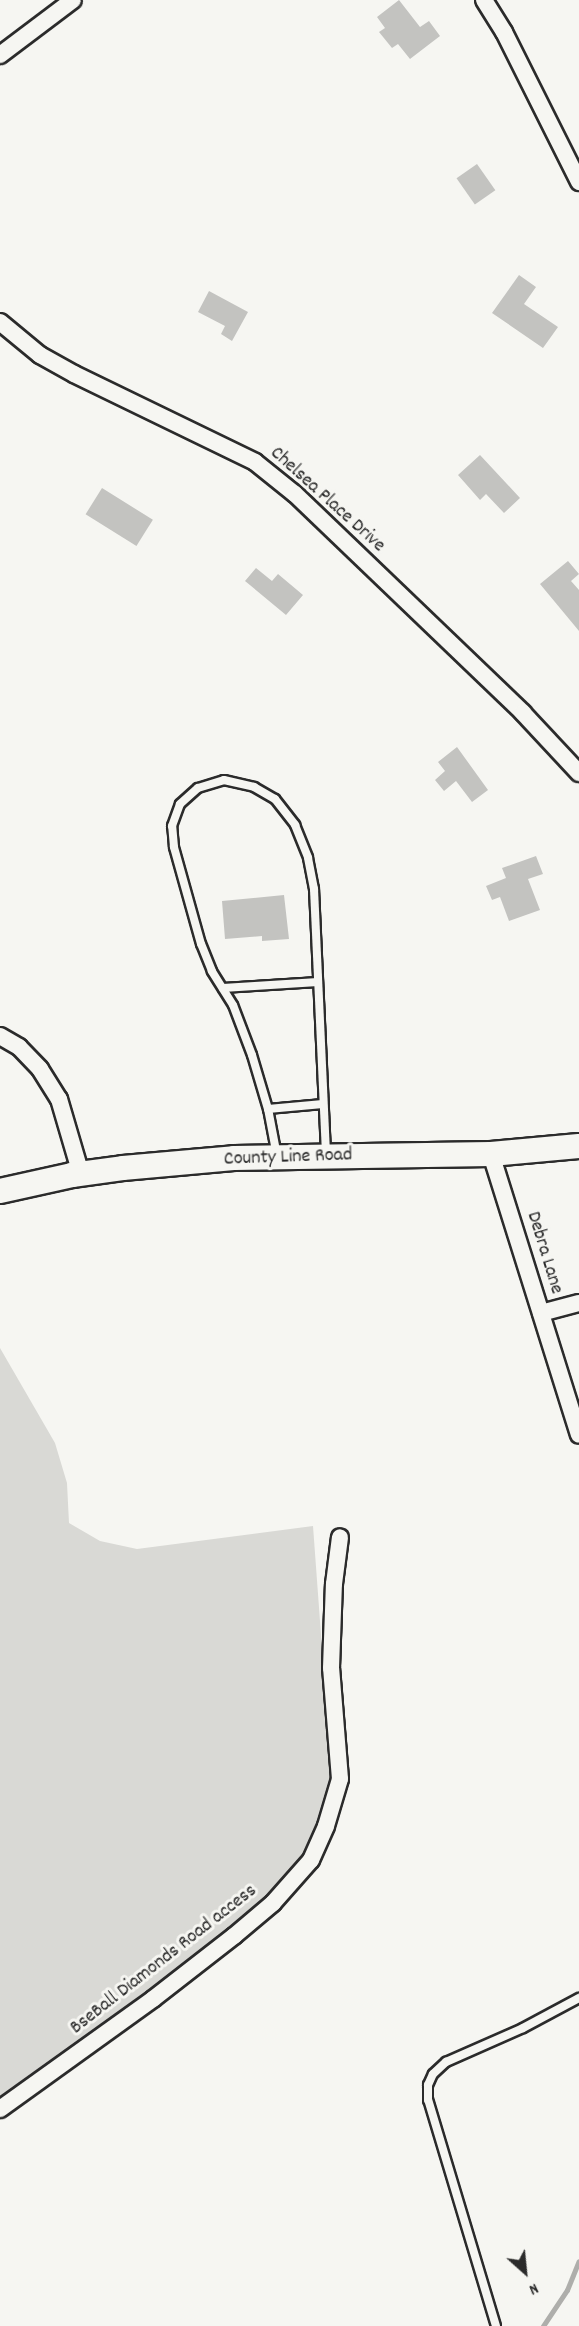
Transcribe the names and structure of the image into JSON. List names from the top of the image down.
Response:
{
  "streets": {
    "street": [
      "Chelsea Place Drive",
      "County Line Road",
      "Debra Lane",
      "BseBall Diamonds Road access"
    ]
  },
  "crossings": [
    ["County Line Road", "Debra Lane"]
  ],
  "north": "bottom right"
}
